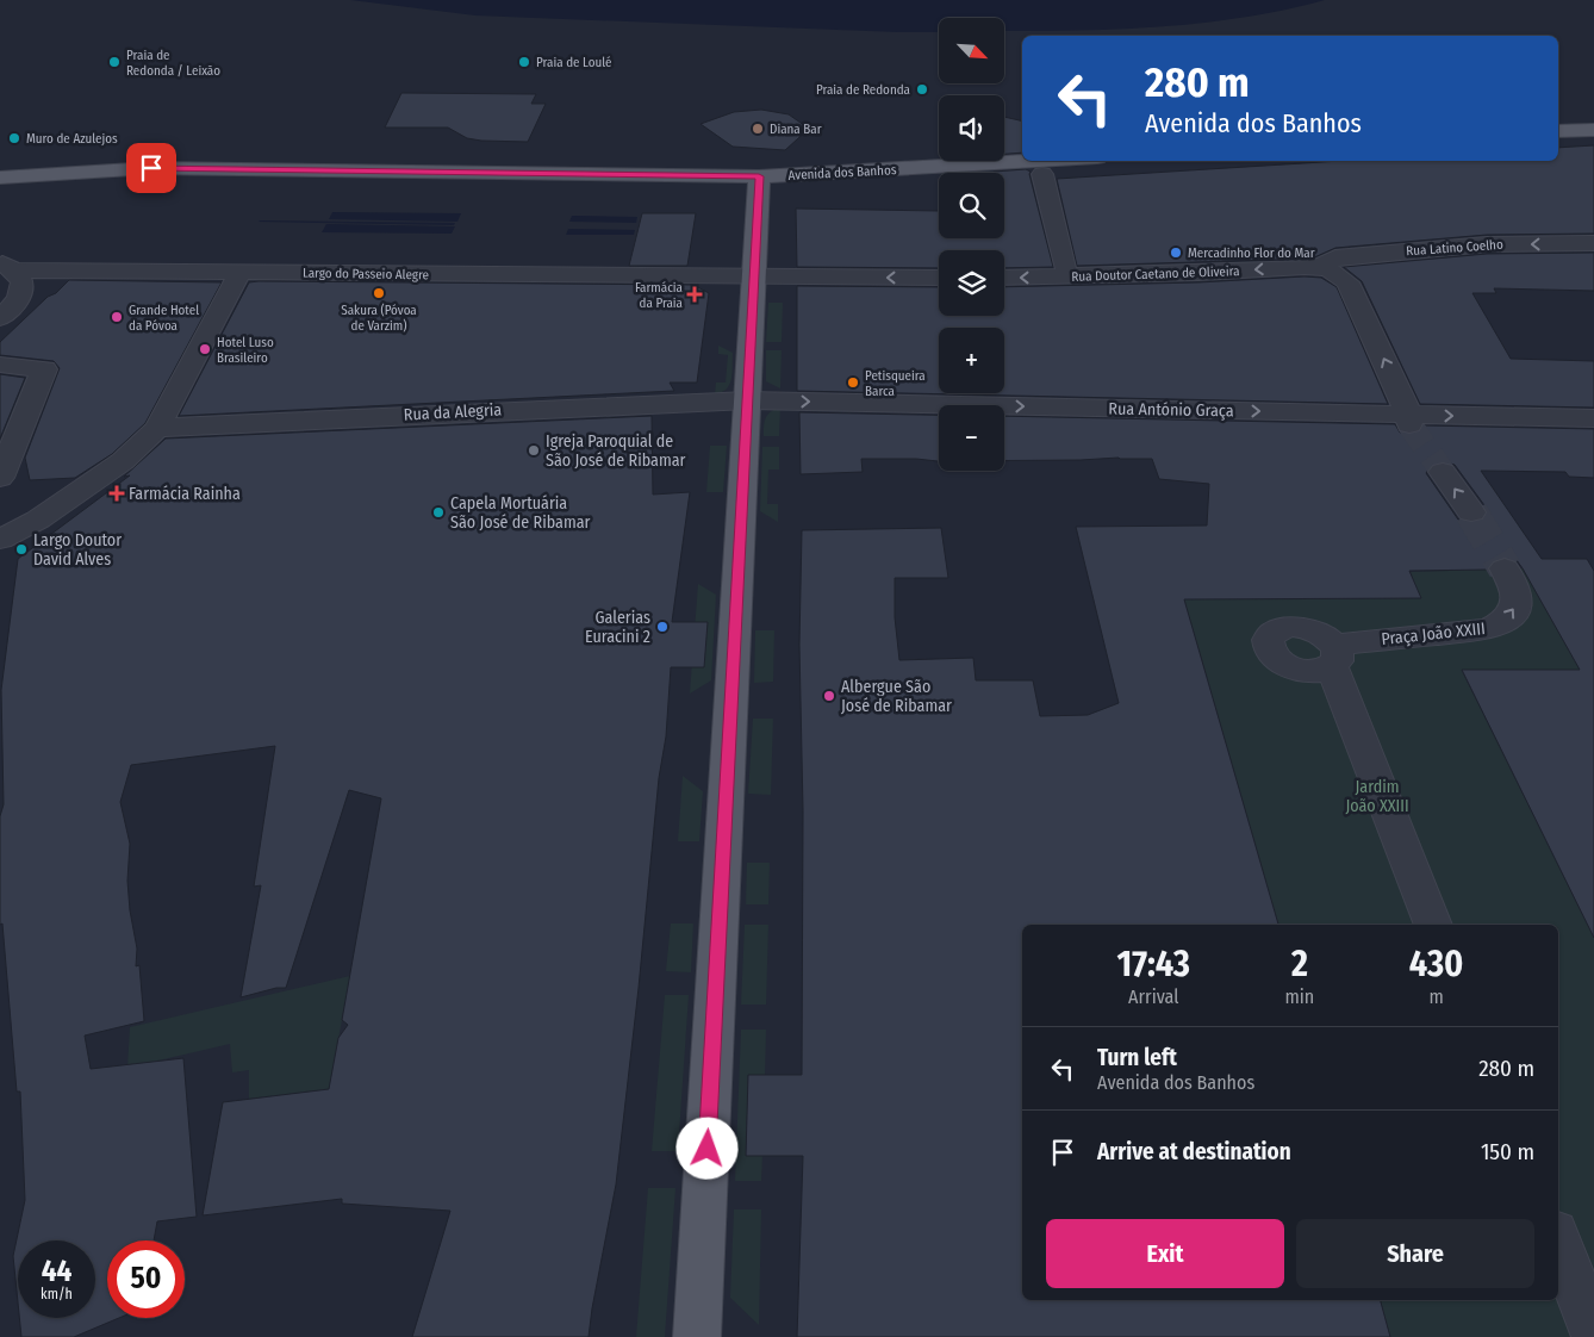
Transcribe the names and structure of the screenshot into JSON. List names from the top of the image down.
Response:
{
  "streets": {
    "main road": ["Avenida dos Banhos"],
    "street": [
      "Rua Latino Coelho",
      "Largo do Passeio Alegre",
      "Rua Doutor Caetano de Oliveira",
      "Rua António Graça",
      "Rua da Alegria",
      "Praça João XXIII"
    ]
  },
  "crossings": [
    ["Rua Latino Coelho", "Rua Doutor Caetano de Oliveira"],
    ["Rua António Graça", "Rua da Alegria"]
  ],
  "one_way": ["Rua Latino Coelho", "Rua Doutor Caetano de Oliveira", "Rua António Graça"],
  "parks": ["Jardim João XXIII"],
  "places": {
    "other": [
      "Praia de Redonda / Leixão",
      "Praia de Loulé",
      "Praia de Redonda",
      "Diana Bar",
      "Muro de Azulejos",
      "Mercadinho Flor do Mar",
      "Sakura (Póvoa de Varzim)",
      "Grande Hotel da Póvoa",
      "Hotel Luso Brasileiro",
      "Petisqueira Barca",
      "Igreja Paroquial de São José de Ribamar",
      "Capela Mortuária São José de Ribamar",
      "Largo Doutor David Alves",
      "Galerias Euracini 2",
      "Albergue São José de Ribamar"
    ],
    "health": ["Farmácia da Praia", "Farmácia Rainha"]
  },
  "north": "bottom right",
  "page": {
    "map_buttons": ["+", "−"],
    "turn": ["280 m", "Avenida dos Banhos"],
    "eta": [
      "17:43",
      "Arrival",
      "2",
      "min",
      "430",
      "m"
    ],
    "list": [
      {
        "name": "Turn left",
        "note": "Avenida dos Banhos",
        "value": "280 m"
      },
      {
        "name": "Arrive at destination",
        "value": "150 m"
      }
    ],
    "buttons": ["Exit", "Share"],
    "speed": "44 km/h",
    "limit": "50"
  }
}
